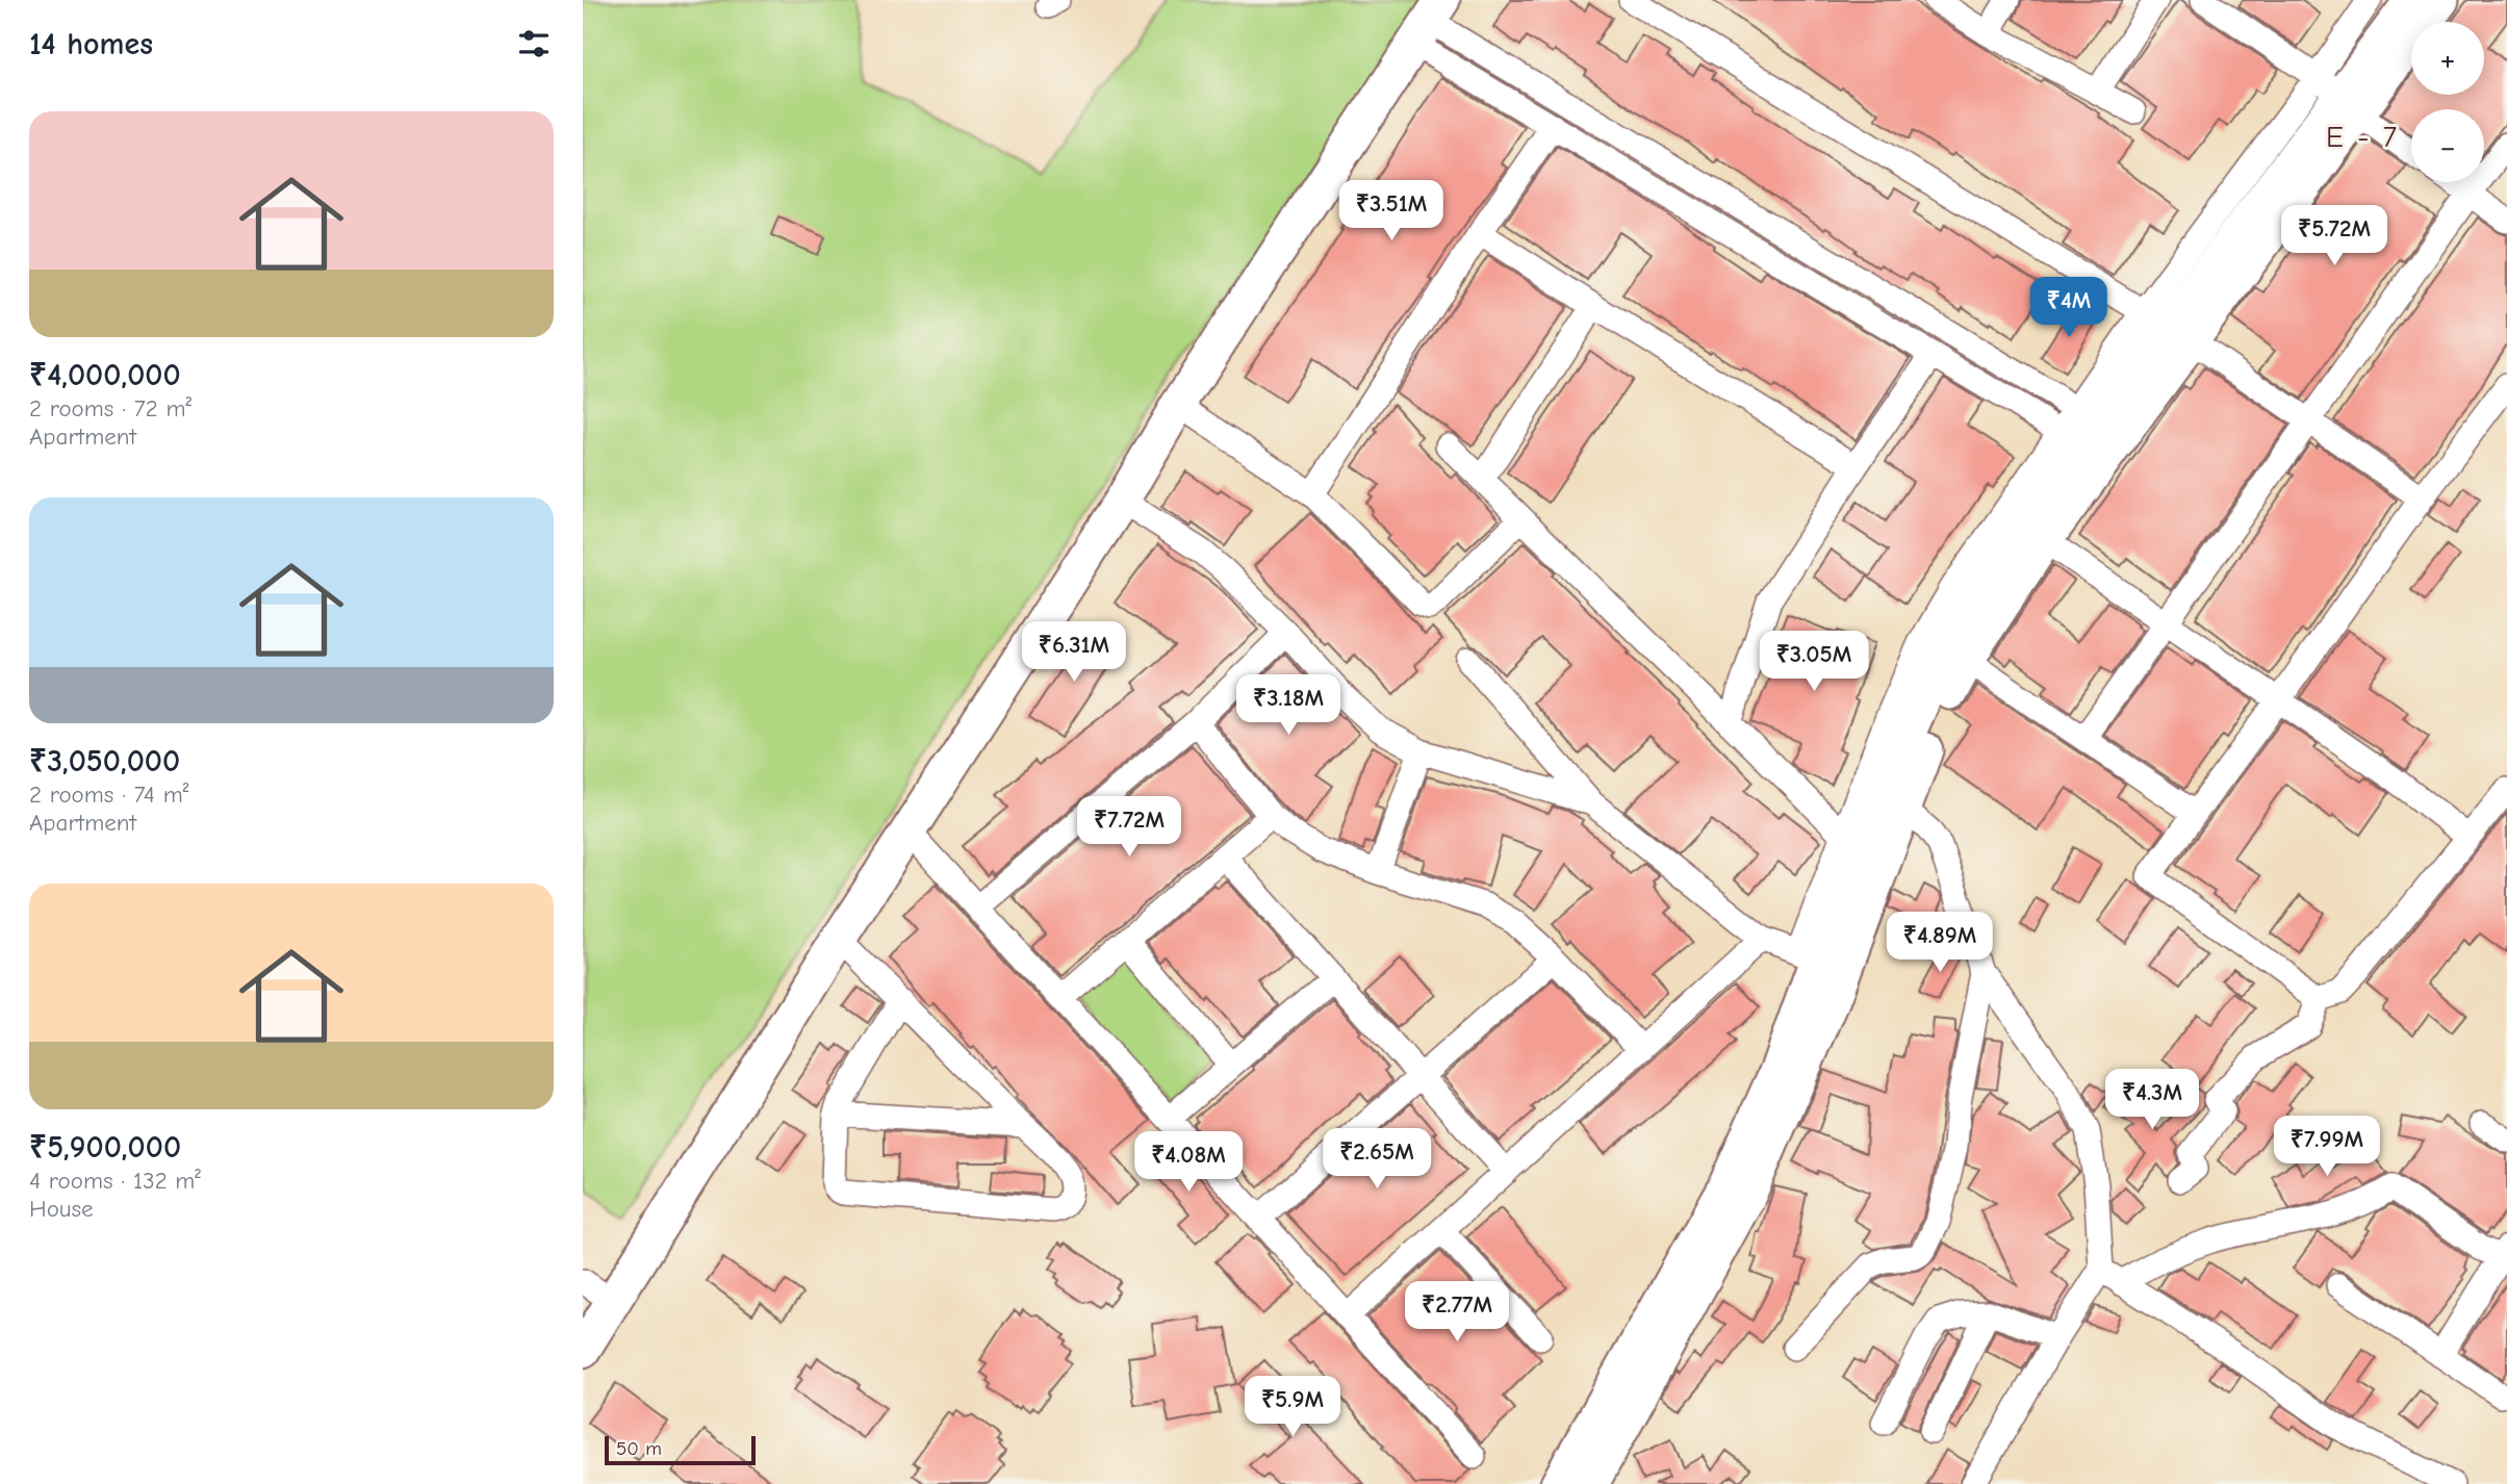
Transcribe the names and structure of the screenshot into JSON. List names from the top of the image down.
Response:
{
  "districts": ["E - 7"],
  "scale_bar": "50 m",
  "page": {
    "heading": "14 homes",
    "map_buttons": ["+", "−"],
    "list": [
      {
        "name": "₹4,000,000",
        "note": "2 rooms · 72 m² · Apartment"
      },
      {
        "name": "₹3,050,000",
        "note": "2 rooms · 74 m² · Apartment"
      },
      {
        "name": "₹5,900,000",
        "note": "4 rooms · 132 m² · House"
      }
    ],
    "price": [
      "₹3.51M",
      "₹5.72M",
      "₹4M",
      "₹6.31M",
      "₹3.05M",
      "₹3.18M",
      "₹7.72M",
      "₹4.89M",
      "₹4.3M",
      "₹7.99M",
      "₹2.65M",
      "₹4.08M",
      "₹2.77M",
      "₹5.9M"
    ],
    "scale": "50 m"
  }
}
